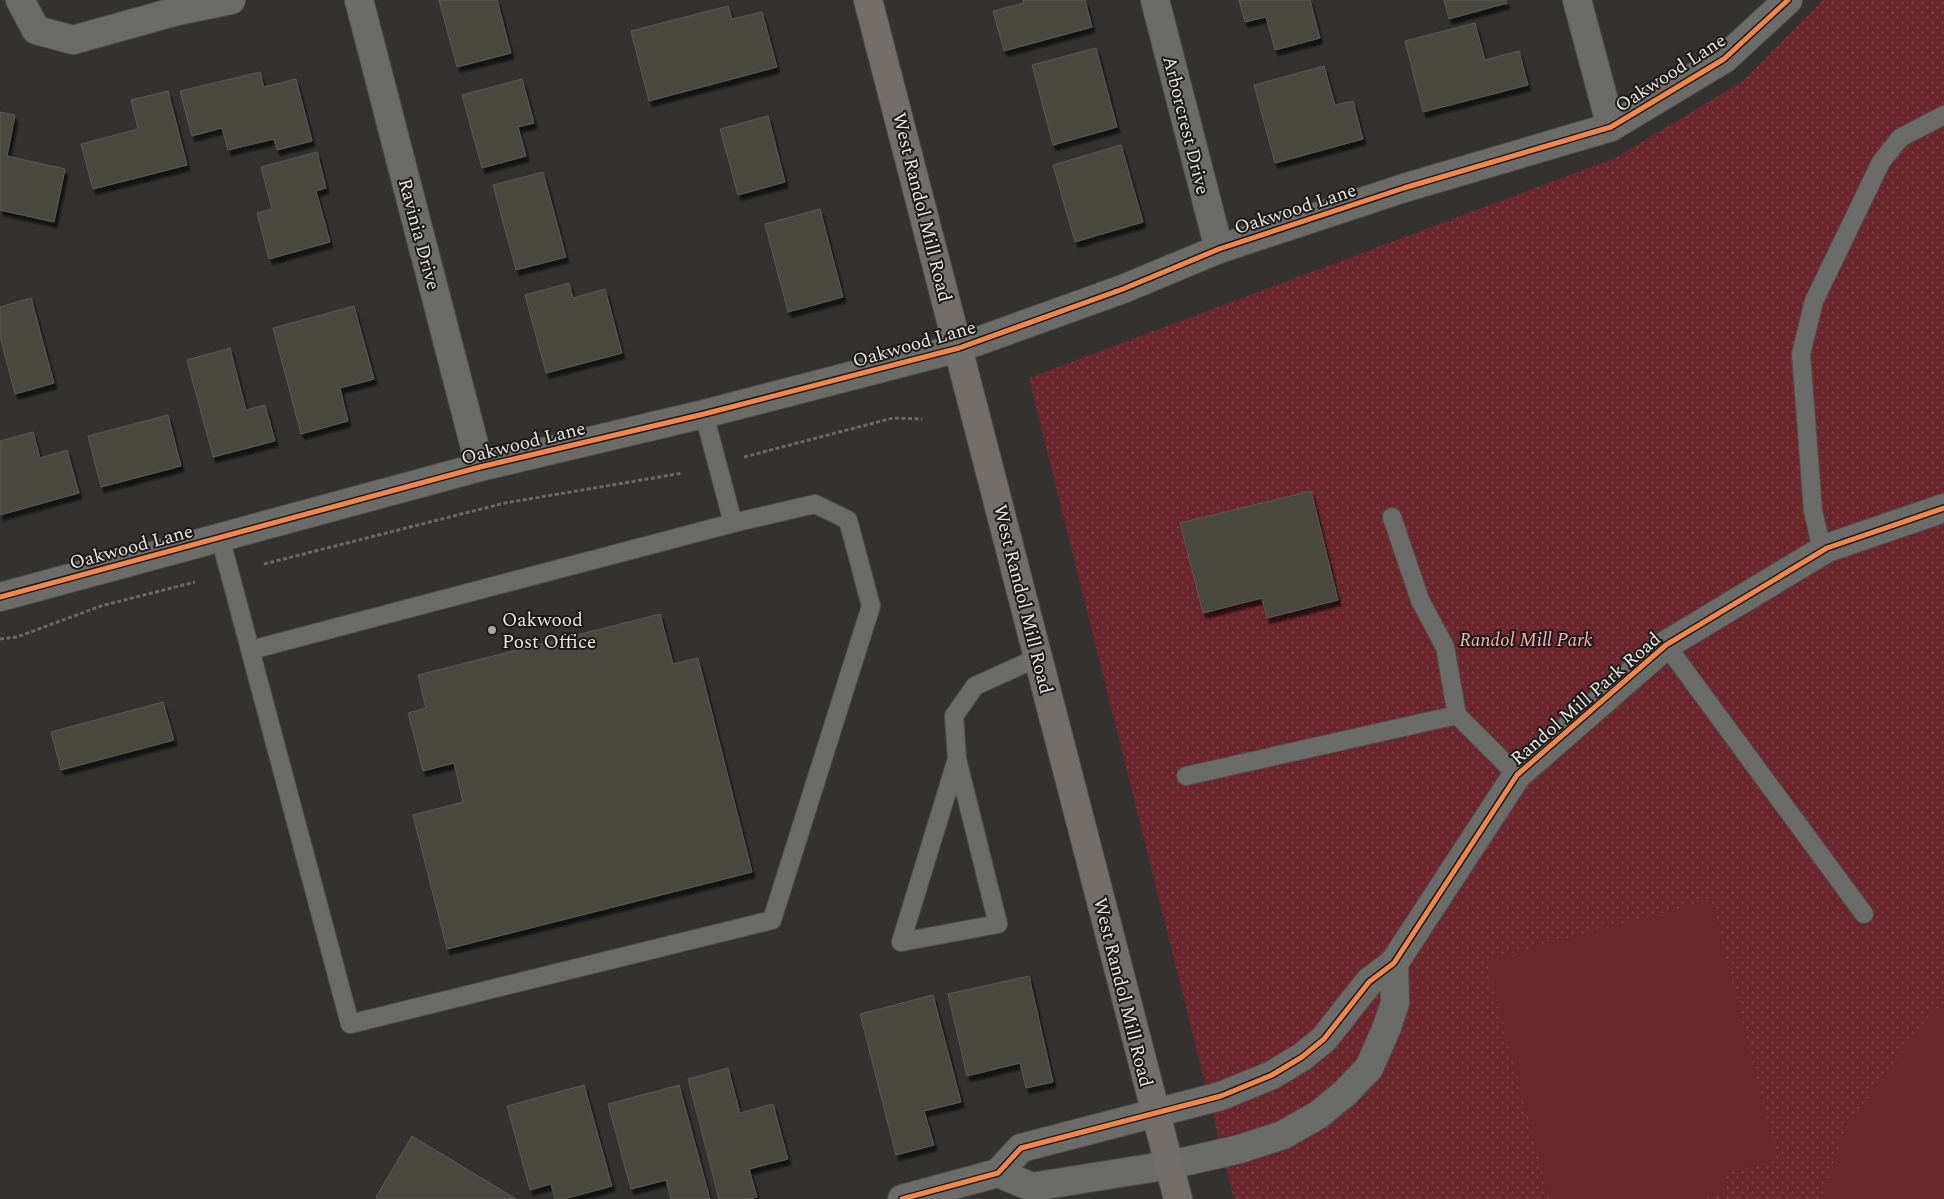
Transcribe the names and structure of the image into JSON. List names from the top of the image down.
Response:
{
  "streets": {
    "main road": ["West Randol Mill Road"],
    "street": [
      "Oakwood Lane",
      "Arborcrest Drive",
      "Ravinia Drive",
      "Randol Mill Park Road"
    ]
  },
  "crossings": [
    ["Oakwood Lane", "Arborcrest Drive"],
    ["Oakwood Lane", "West Randol Mill Road"],
    ["Oakwood Lane", "Ravinia Drive"],
    ["West Randol Mill Road", "Randol Mill Park Road"]
  ],
  "parks": ["Randol Mill Park"],
  "places": ["Oakwood Post Office"]
}
